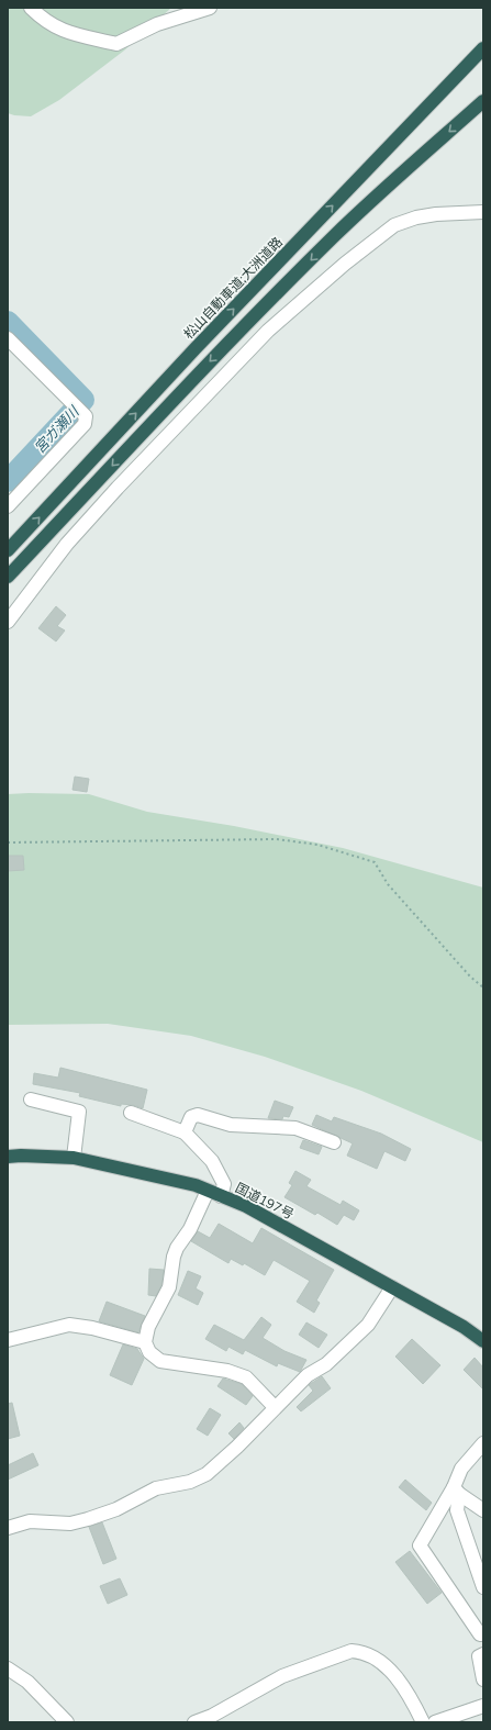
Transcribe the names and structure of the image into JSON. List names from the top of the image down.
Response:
{
  "streets": {
    "highway": ["松山自動車道;大洲道路", "国道197号"]
  },
  "water": ["宮ガ瀬川"]
}
